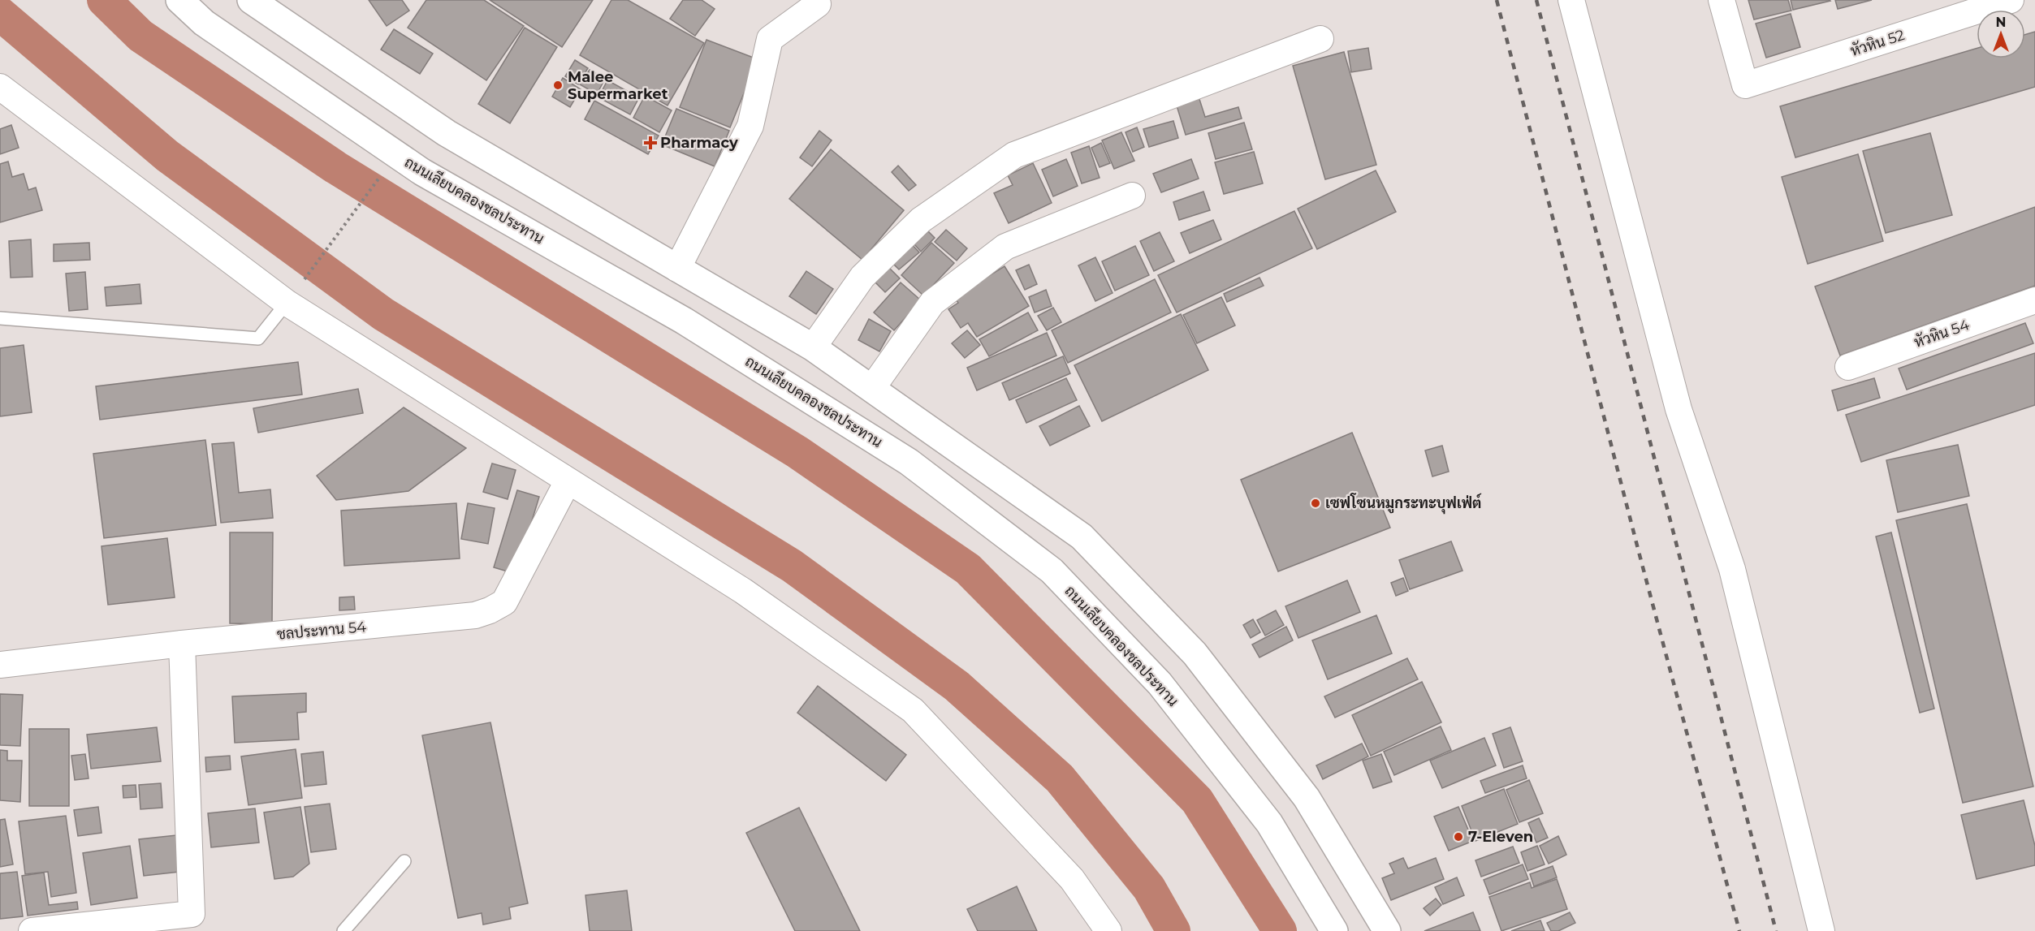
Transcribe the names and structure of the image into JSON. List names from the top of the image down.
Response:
{
  "streets": {
    "street": [
      "หัวหิน 52",
      "ถนนเลียบคลองชลประทาน",
      "หัวหิน 54",
      "ชลประทาน 54"
    ]
  },
  "places": {
    "other": ["Malee Supermarket", "เซฟโซนหมูกระทะบุฟเฟ่ต์", "7-Eleven"],
    "health": ["Pharmacy"]
  },
  "north": "top"
}
